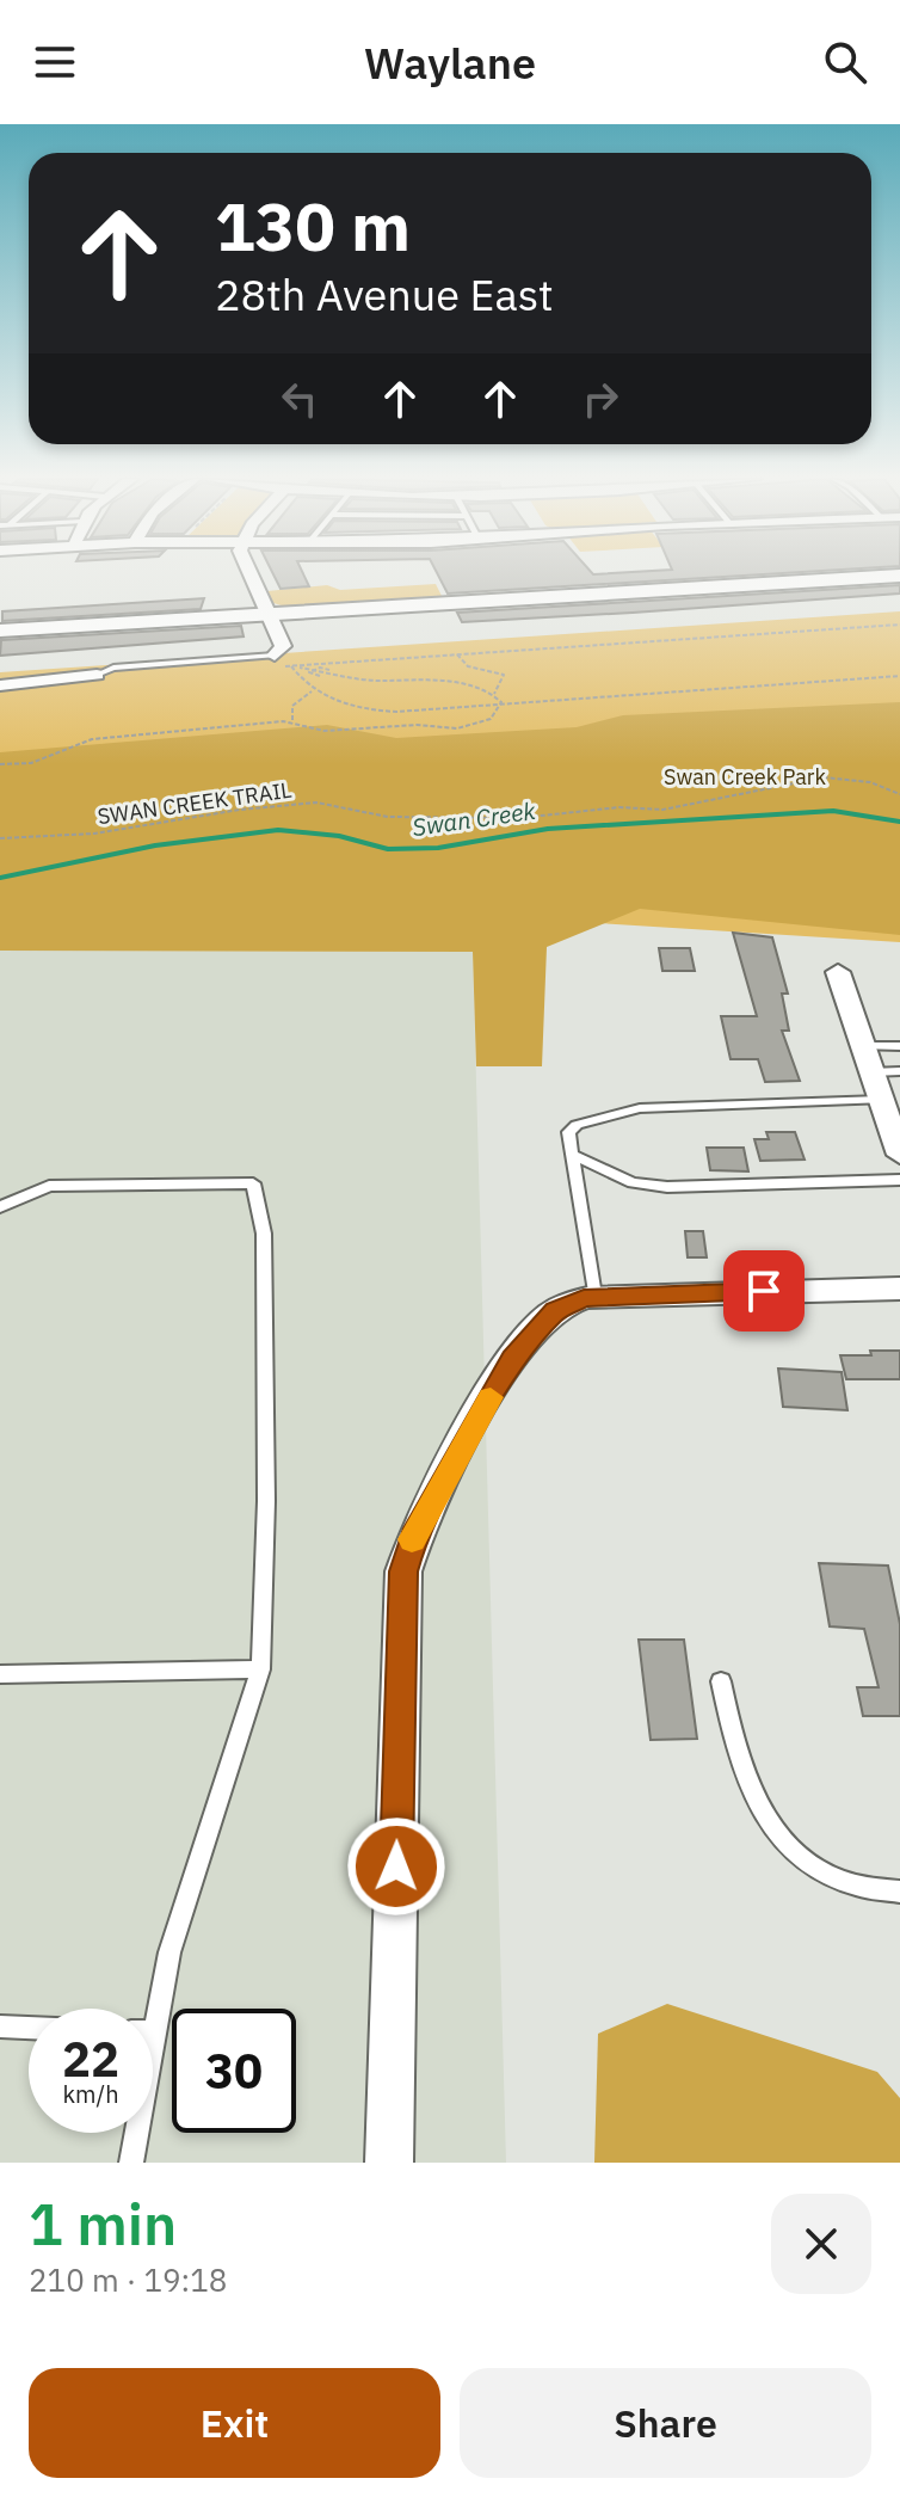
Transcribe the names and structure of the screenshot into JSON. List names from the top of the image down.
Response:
{
  "streets": {
    "path": ["SWAN CREEK TRAIL"]
  },
  "water": ["Swan Creek"],
  "parks": ["Swan Creek Park"],
  "page": {
    "header": "Waylane",
    "turn": ["130 m", "28th Avenue East"],
    "speed": "22 km/h",
    "limit": "30",
    "heading": ["1 min", "210 m · 19:18"],
    "buttons": ["Exit", "Share"]
  }
}
